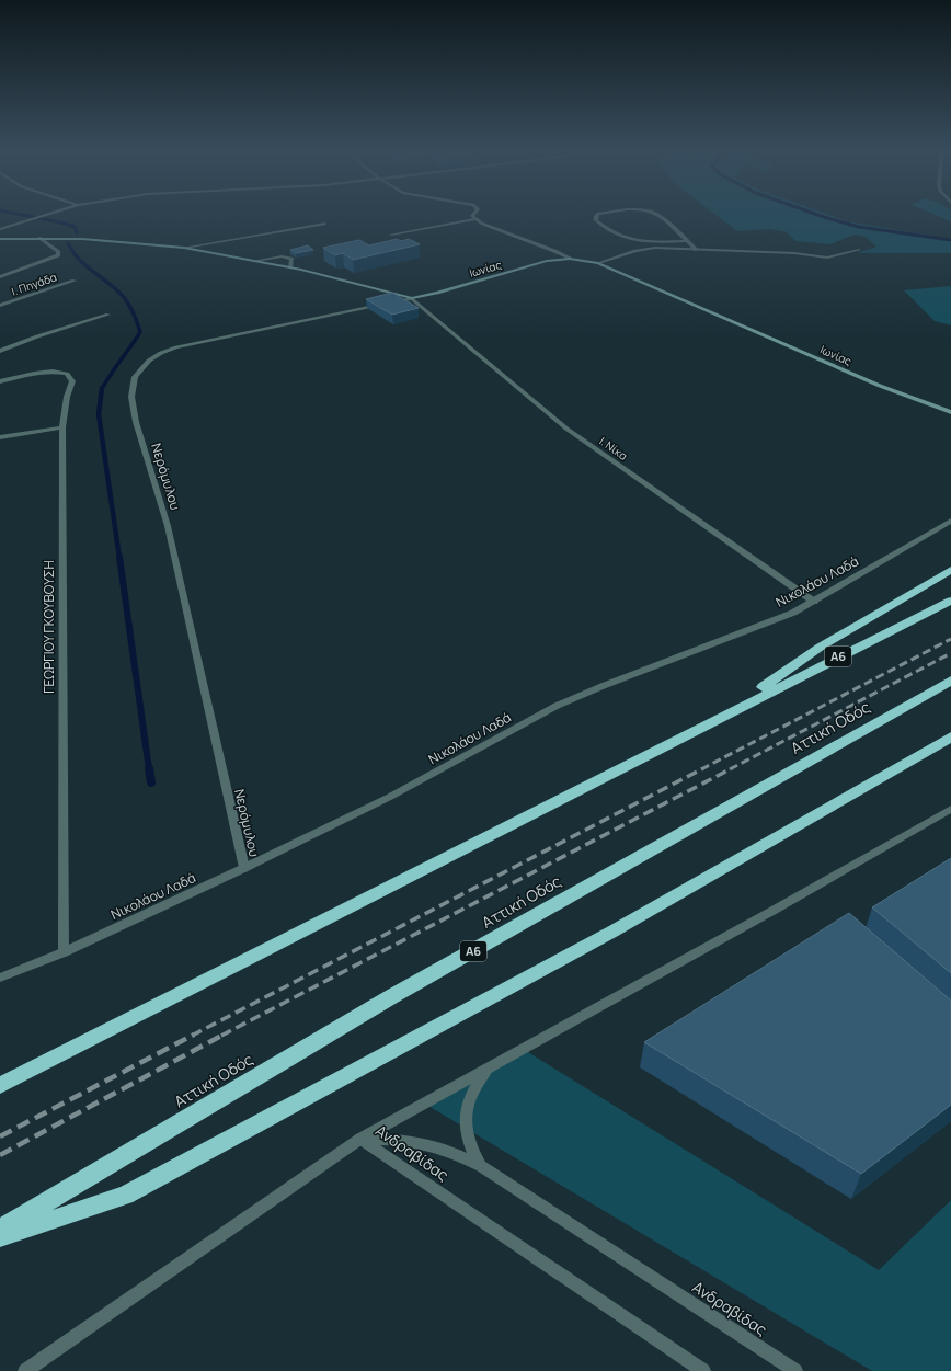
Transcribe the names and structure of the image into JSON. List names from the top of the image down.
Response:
{
  "streets": {
    "highway": ["Α6", "Αττική Οδός"],
    "main road": ["Ιωνίας"],
    "street": [
      "Ι. Πηγάδα",
      "Ι. Νίκα",
      "Νερόμυλου",
      "Νικολάου Λαδά",
      "ΓΕΩΡΓΙΟΥ ΓΚΟΥΒΟΥΣΗ",
      "Ανδραβίδας"
    ]
  },
  "crossings": [
    ["Ιωνίας", "Ι. Νίκα"],
    ["Ιωνίας", "Νερόμυλου"],
    ["Ι. Νίκα", "Νερόμυλου"],
    ["Ι. Νίκα", "Νικολάου Λαδά"],
    ["Νερόμυλου", "Νικολάου Λαδά"],
    ["Νικολάου Λαδά", "ΓΕΩΡΓΙΟΥ ΓΚΟΥΒΟΥΣΗ"]
  ]
}
